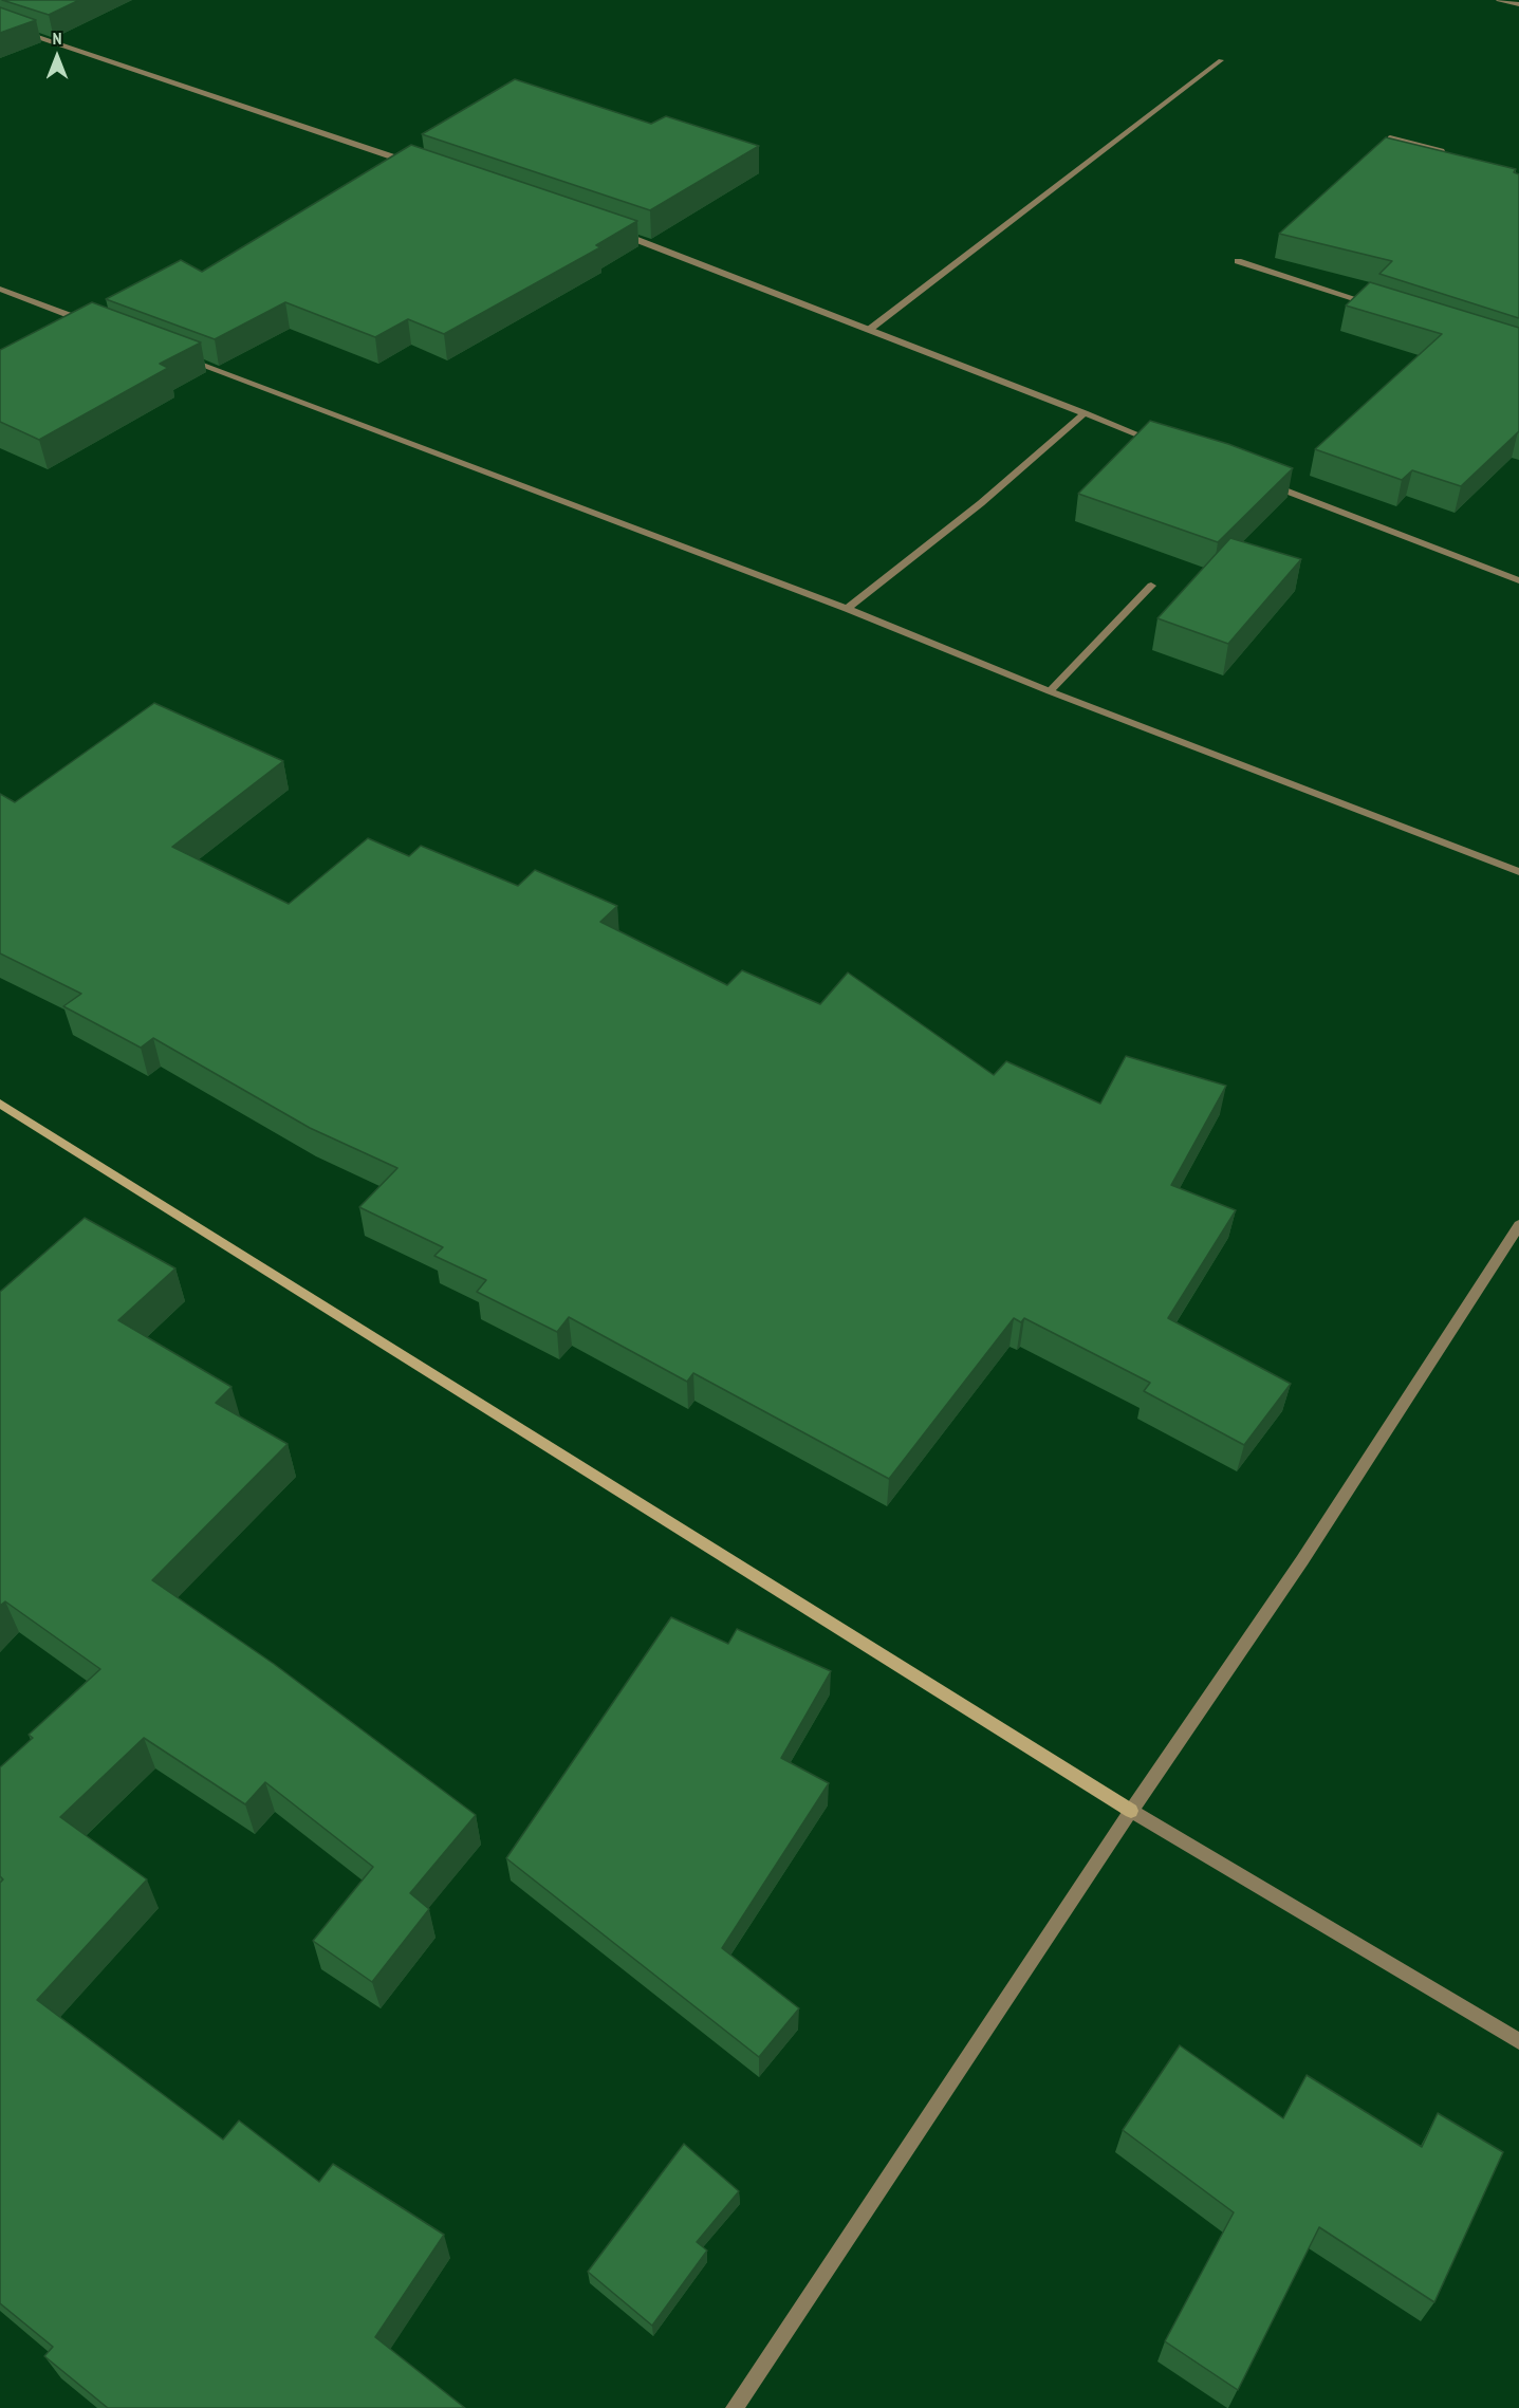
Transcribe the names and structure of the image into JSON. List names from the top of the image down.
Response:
{
  "north": "top"
}
